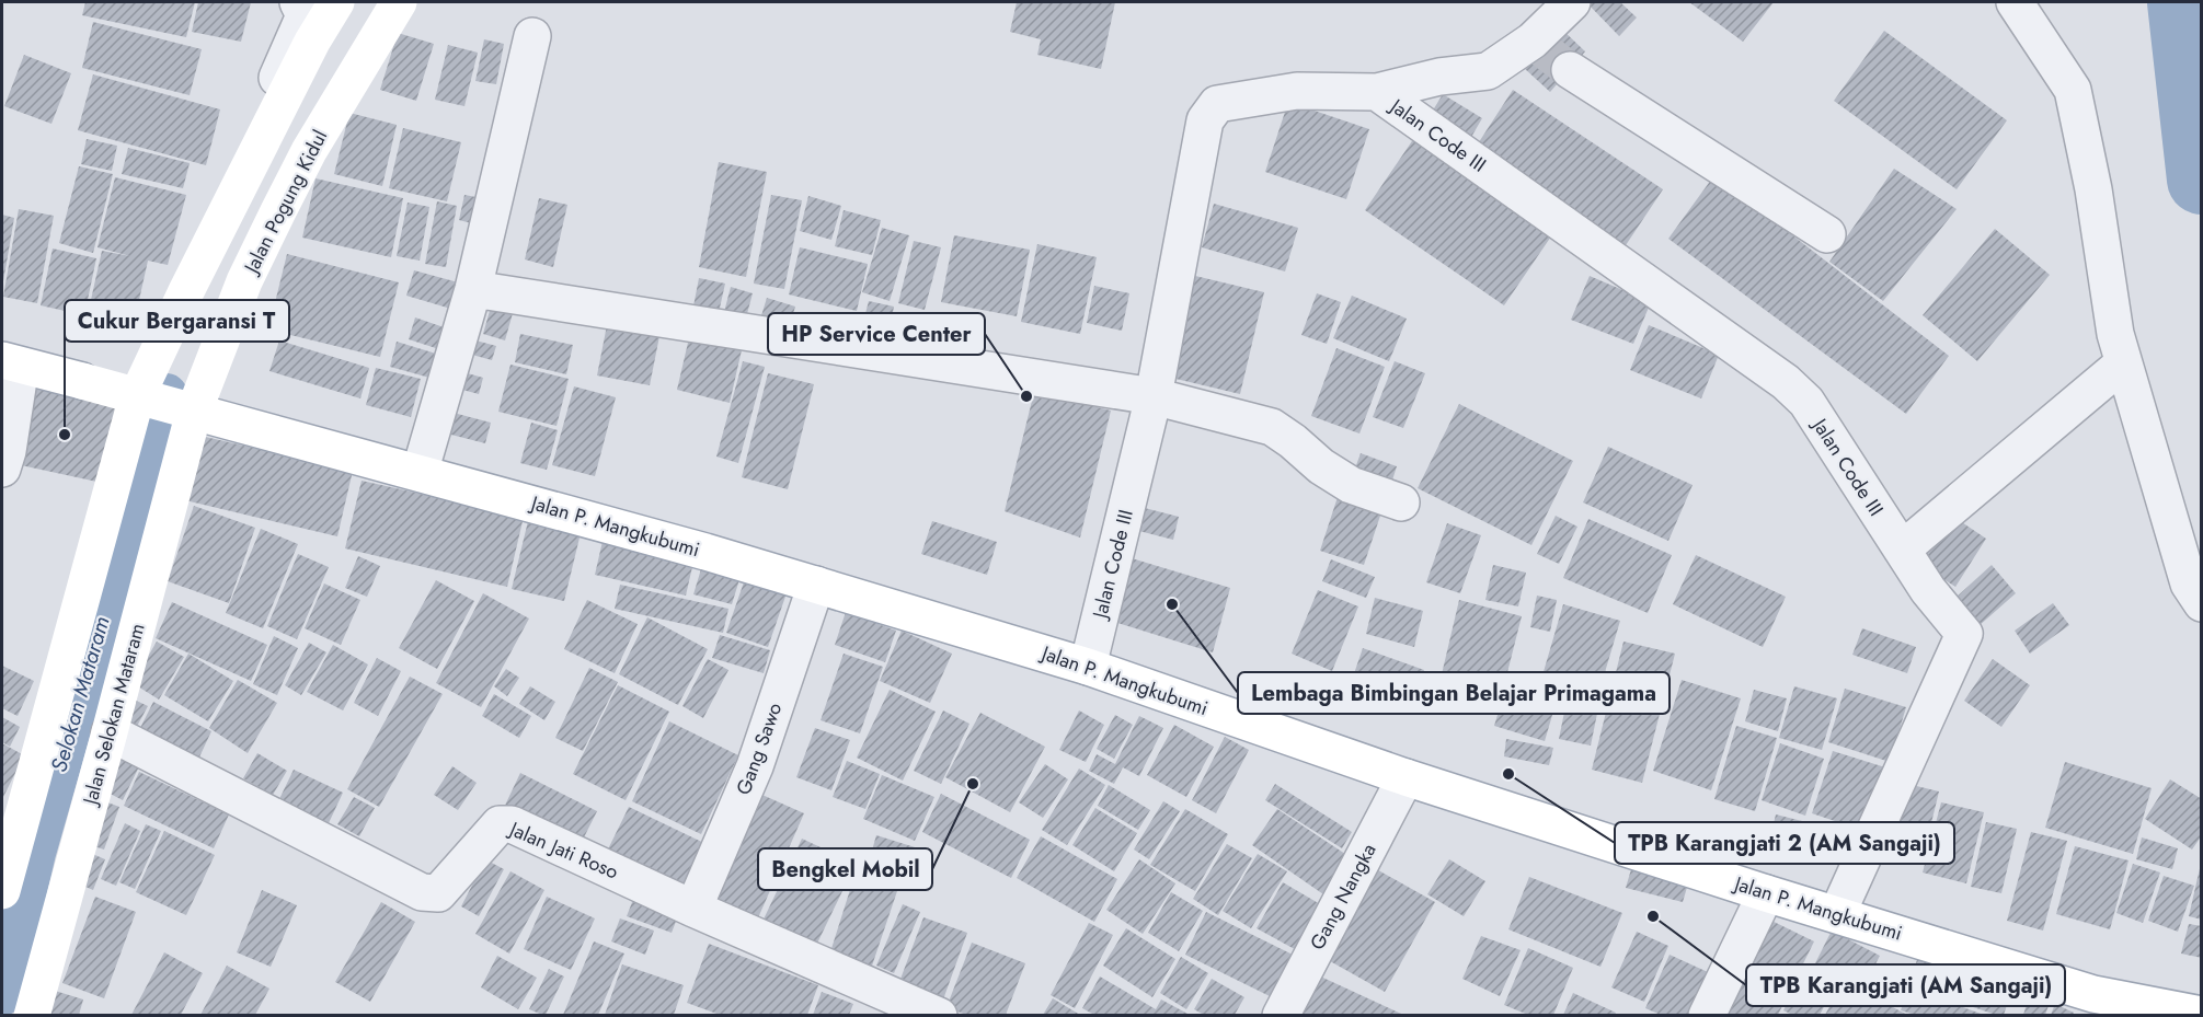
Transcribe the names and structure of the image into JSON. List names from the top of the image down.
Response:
{
  "streets": {
    "main road": ["Jalan Pogung Kidul", "Jalan P. Mangkubumi", "Jalan Selokan Mataram"],
    "street": [
      "Jalan Code III",
      "Gang Sawo",
      "Jalan Jati Roso",
      "Gang Nangka"
    ]
  },
  "crossings": [
    ["Jalan Code III", "Jalan P. Mangkubumi"],
    ["Jalan Pogung Kidul", "Jalan P. Mangkubumi"],
    ["Jalan Pogung Kidul", "Jalan Selokan Mataram"],
    ["Jalan P. Mangkubumi", "Jalan Selokan Mataram"],
    ["Jalan P. Mangkubumi", "Gang Sawo"],
    ["Jalan P. Mangkubumi", "Gang Nangka"],
    ["Jalan Selokan Mataram", "Jalan Jati Roso"],
    ["Gang Sawo", "Jalan Jati Roso"]
  ],
  "water": ["Selokan Mataram"],
  "places": [
    "HP Service Center",
    "Cukur Bergaransi T",
    "Lembaga Bimbingan Belajar Primagama",
    "TPB Karangjati 2 (AM Sangaji)",
    "Bengkel Mobil",
    "TPB Karangjati (AM Sangaji)"
  ]
}
